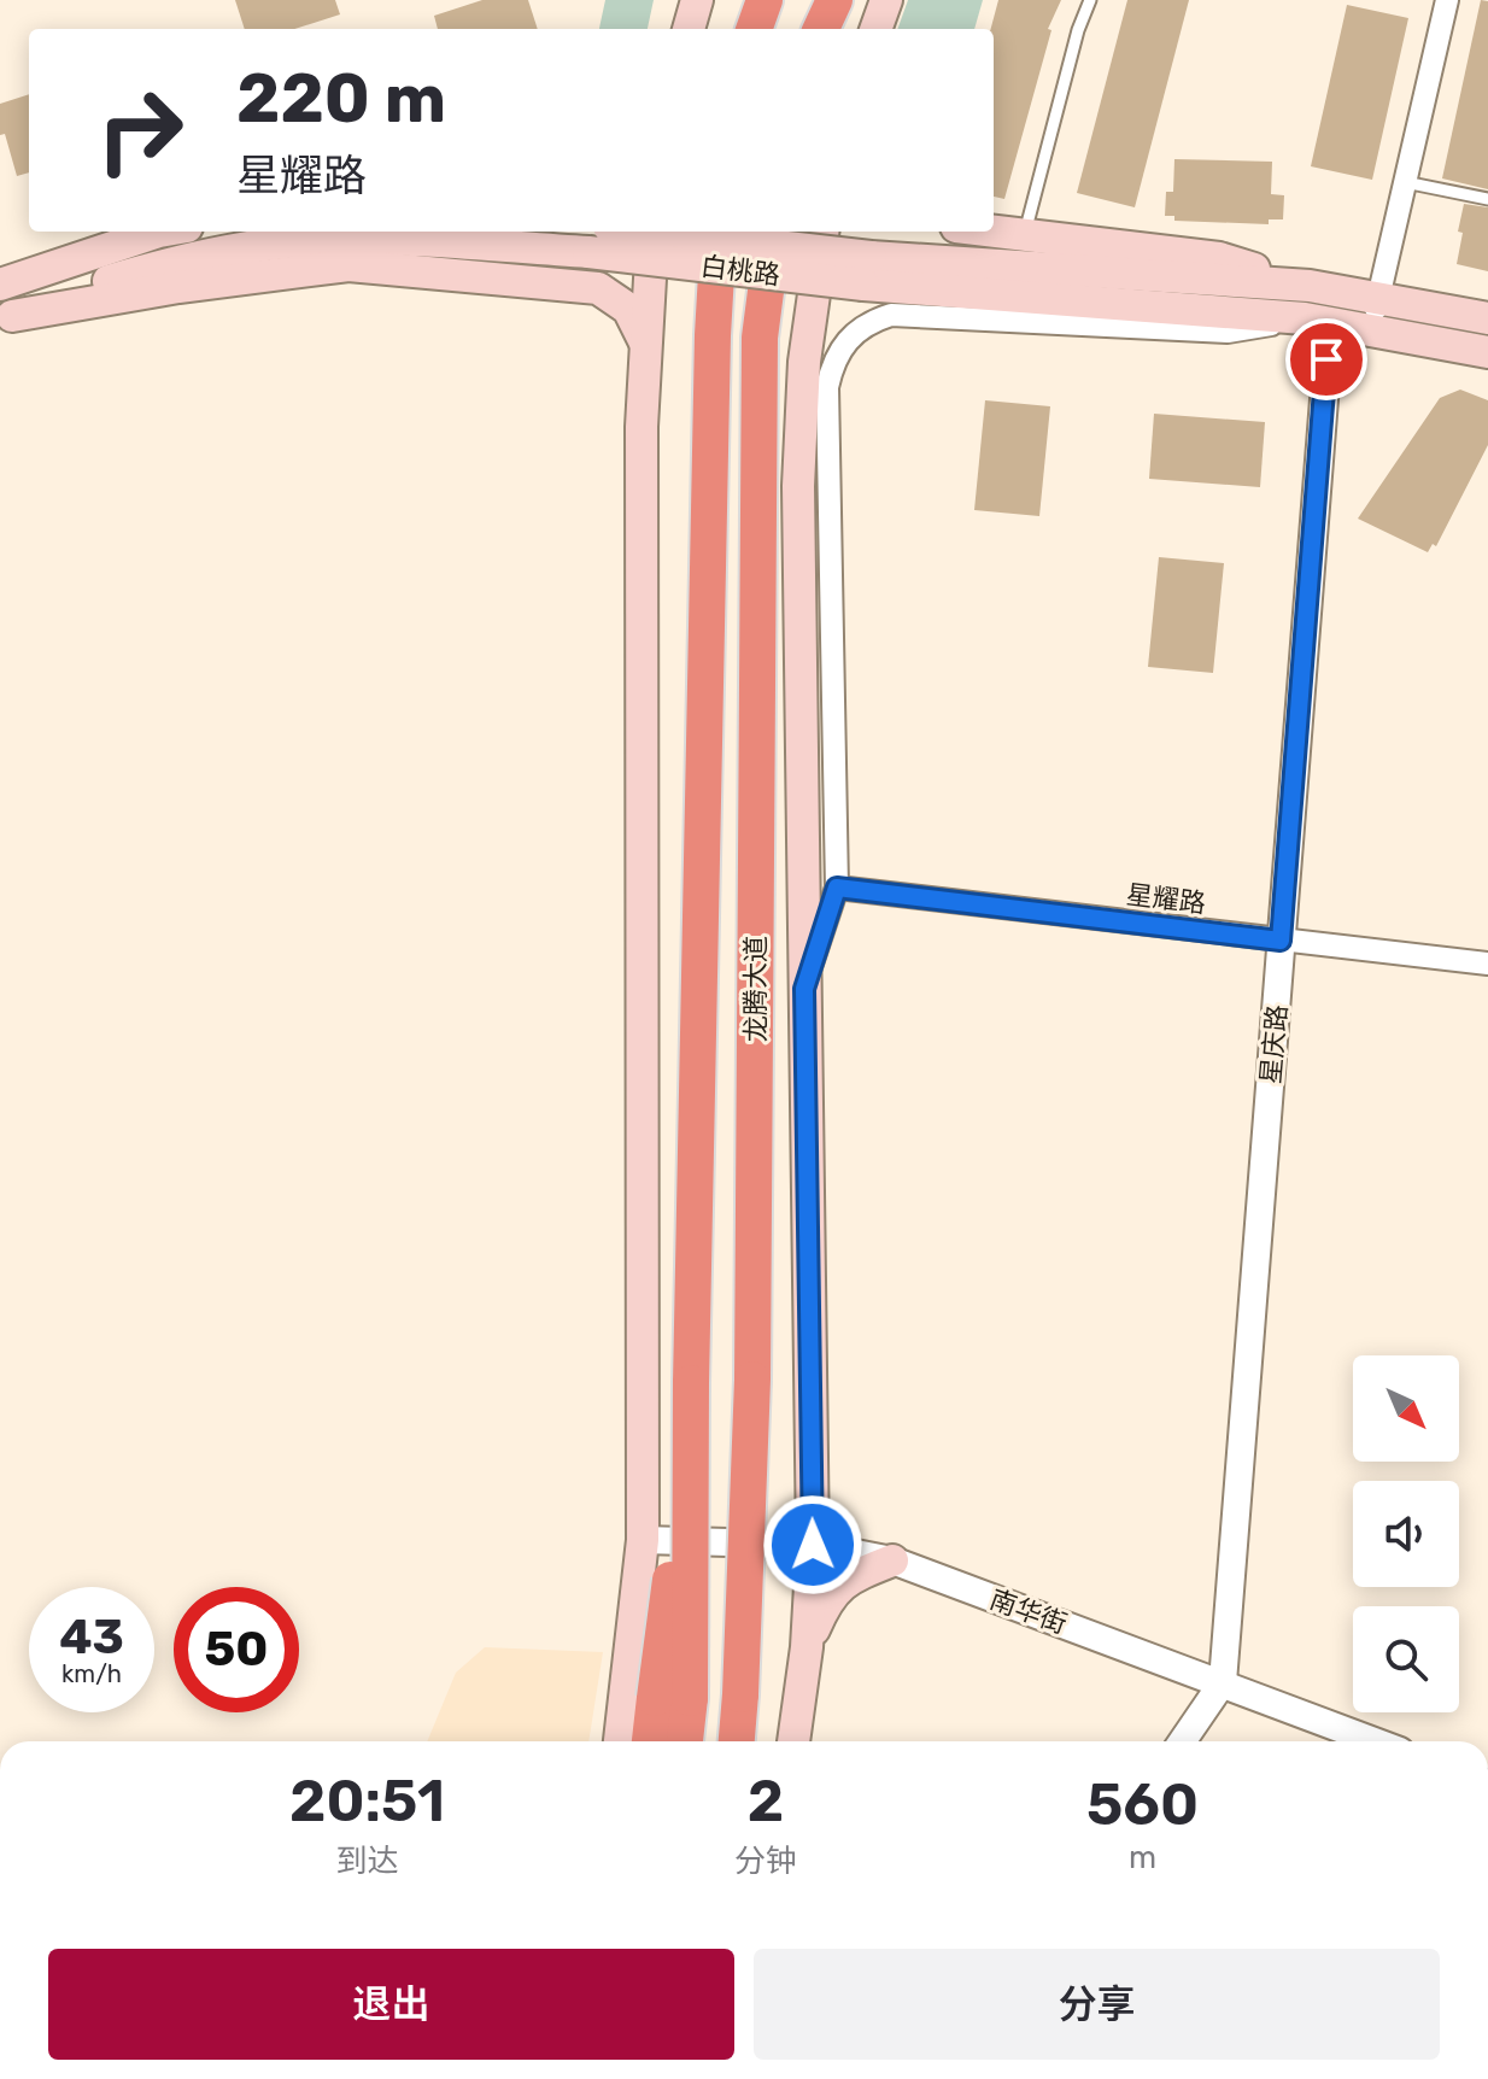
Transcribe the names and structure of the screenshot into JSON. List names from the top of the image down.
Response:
{
  "streets": {
    "highway": ["龙腾大道"],
    "main road": ["白桃路"],
    "street": ["星耀路", "星庆路", "南华街"]
  },
  "crossings": [
    ["白桃路", "星庆路"],
    ["星耀路", "星庆路"],
    ["星庆路", "南华街"]
  ],
  "north": "bottom right",
  "page": {
    "turn": ["220 m", "星耀路"],
    "speed": "43 km/h",
    "limit": "50",
    "eta": [
      "20:51",
      "到达",
      "2",
      "分钟",
      "560",
      "m"
    ],
    "buttons": ["退出", "分享"]
  }
}
